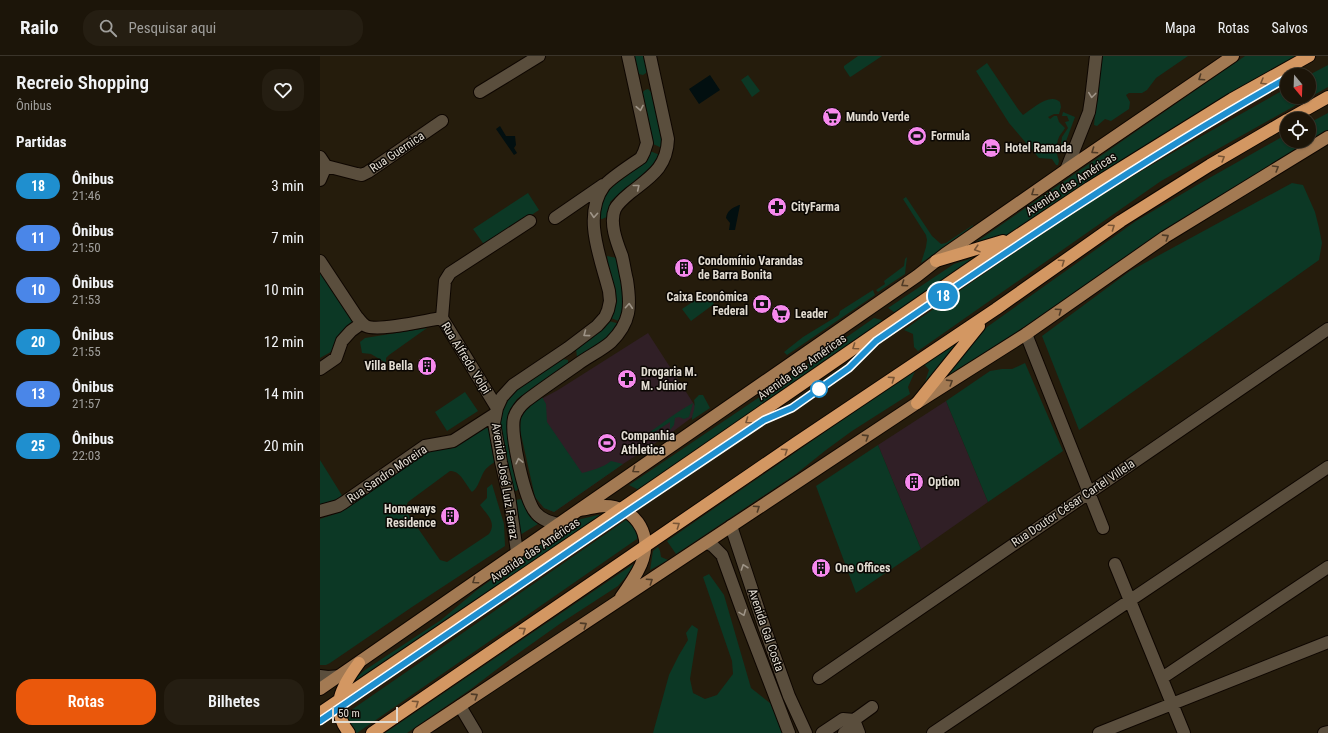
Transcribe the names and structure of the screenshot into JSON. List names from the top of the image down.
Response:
{
  "streets": {
    "highway": ["Avenida das Américas"],
    "street": [
      "Rua Guernica",
      "Rua Alfredo Volpi",
      "Rua Sandro Moreira",
      "Avenida José Luiz Ferraz",
      "Rua Doutor César Cartel Villela",
      "Avenida Gal Costa"
    ]
  },
  "crossings": [
    ["Avenida das Américas", "Avenida José Luiz Ferraz"],
    ["Rua Alfredo Volpi", "Rua Sandro Moreira"],
    ["Rua Alfredo Volpi", "Avenida José Luiz Ferraz"],
    ["Rua Sandro Moreira", "Avenida José Luiz Ferraz"]
  ],
  "places": {
    "supermarket": ["Mundo Verde", "Leader"],
    "sports": ["Formula", "Companhia Athletica"],
    "hotel": ["Hotel Ramada"],
    "pharmacy": ["CityFarma", "Drogaria M. M. Júnior"],
    "building": [
      "Condomínio Varandas de Barra Bonita",
      "Villa Bella",
      "Option",
      "Homeways Residence",
      "One Offices"
    ],
    "bank": ["Caixa Econômica Federal"]
  },
  "lines": ["bus line 18"],
  "scale_bar": "50 m",
  "north": "bottom",
  "page": {
    "header": "Railo",
    "search": "Pesquisar aqui",
    "nav": ["Mapa", "Rotas", "Salvos"],
    "heading": [
      ["Recreio Shopping", "Ônibus"],
      "Partidas"
    ],
    "on_map": "18",
    "list": [
      {
        "mark": "18",
        "name": "Ônibus",
        "note": "21:46",
        "value": "3 min"
      },
      {
        "mark": "11",
        "name": "Ônibus",
        "note": "21:50",
        "value": "7 min"
      },
      {
        "mark": "10",
        "name": "Ônibus",
        "note": "21:53",
        "value": "10 min"
      },
      {
        "mark": "20",
        "name": "Ônibus",
        "note": "21:55",
        "value": "12 min"
      },
      {
        "mark": "13",
        "name": "Ônibus",
        "note": "21:57",
        "value": "14 min"
      },
      {
        "mark": "25",
        "name": "Ônibus",
        "note": "22:03",
        "value": "20 min"
      }
    ],
    "buttons": ["Rotas", "Bilhetes"],
    "scale": "50 m"
  }
}
